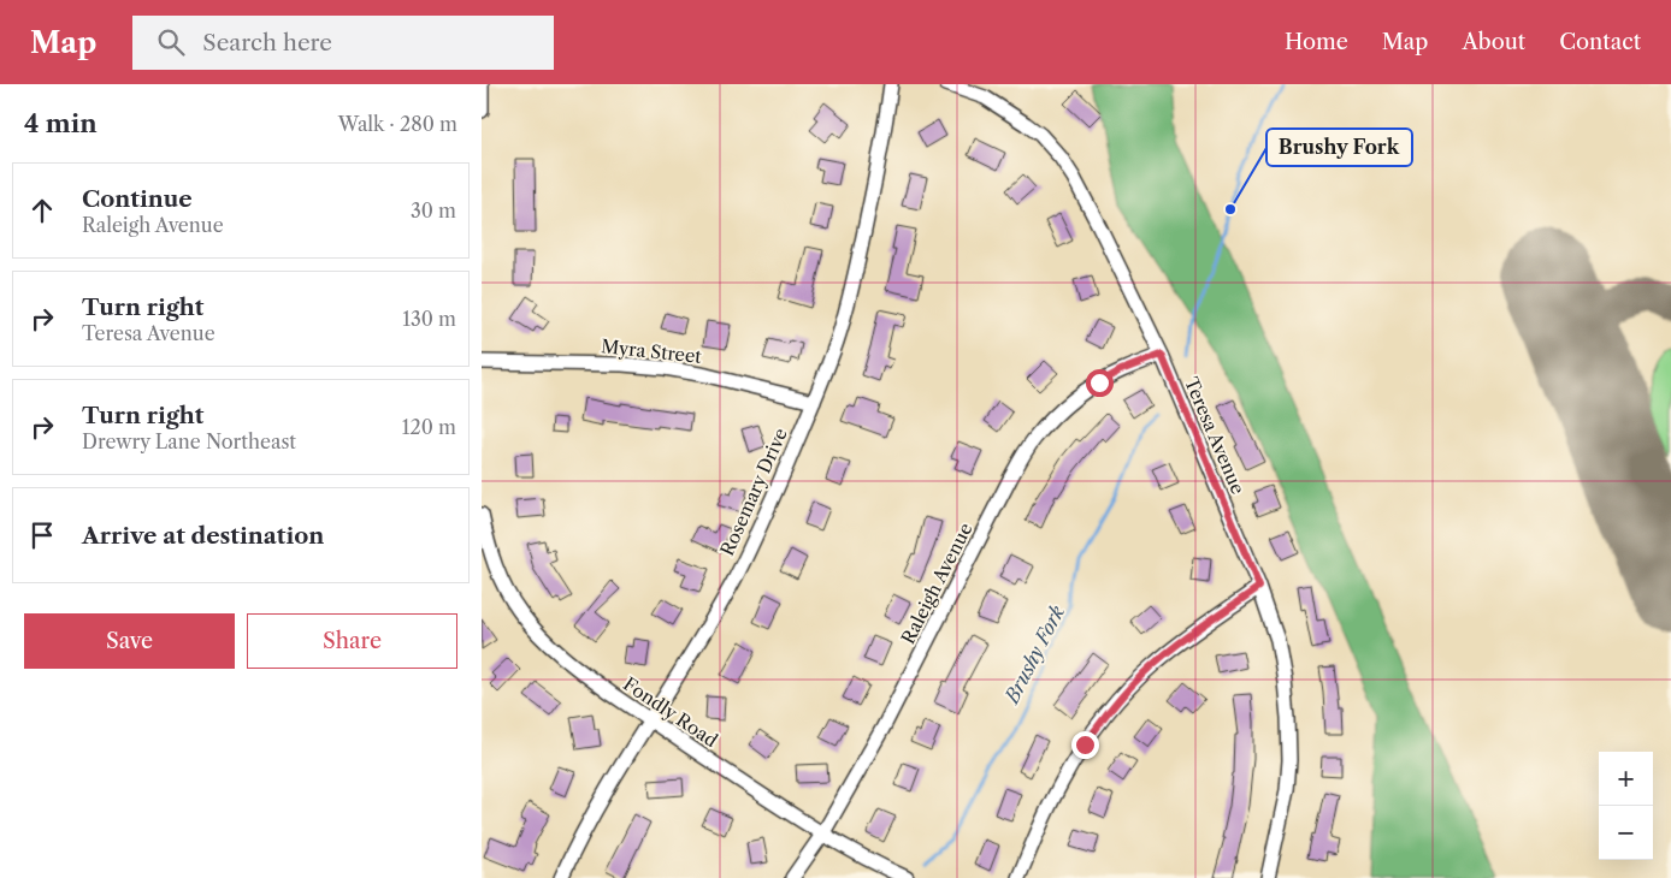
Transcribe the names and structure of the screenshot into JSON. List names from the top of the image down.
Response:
{
  "streets": {
    "street": [
      "Myra Street",
      "Teresa Avenue",
      "Rosemary Drive",
      "Raleigh Avenue",
      "Fondly Road"
    ]
  },
  "crossings": [
    ["Myra Street", "Rosemary Drive"],
    ["Teresa Avenue", "Raleigh Avenue"],
    ["Rosemary Drive", "Fondly Road"],
    ["Raleigh Avenue", "Fondly Road"]
  ],
  "water": ["Brushy Fork"],
  "places": ["Brushy Fork"],
  "page": {
    "header": "Map",
    "search": "Search here",
    "nav": [
      "Home",
      "Map",
      "About",
      "Contact"
    ],
    "heading": ["4 min", "Walk · 280 m"],
    "list": [
      ["Continue", "Raleigh Avenue", "30 m"],
      ["Turn right", "Teresa Avenue", "130 m"],
      ["Turn right", "Drewry Lane Northeast", "120 m"],
      "Arrive at destination"
    ],
    "buttons": ["Save", "Share"],
    "map_buttons": ["+", "−"]
  }
}
